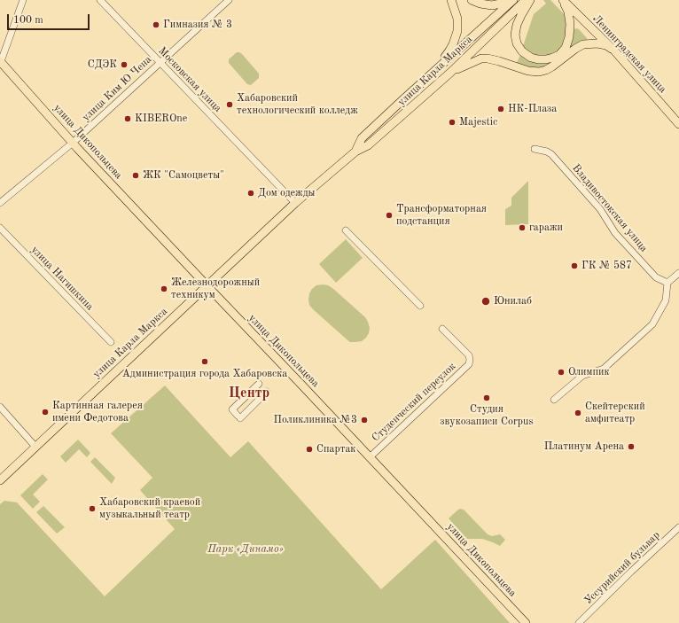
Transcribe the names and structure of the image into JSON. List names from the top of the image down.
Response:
{
  "streets": {
    "main road": ["Ленинградская улица", "улица Карла Маркса", "улица Дикопольцева"],
    "street": [
      "Московская улица",
      "улица Ким Ю Чена",
      "Владивостокская улица",
      "улица Нагишкина",
      "Студенческий переулок",
      "Уссурийский бульвар"
    ]
  },
  "crossings": [
    ["улица Карла Маркса", "Московская улица"],
    ["улица Карла Маркса", "улица Дикопольцева"],
    ["Московская улица", "улица Ким Ю Чена"],
    ["улица Ким Ю Чена", "улица Дикопольцева"],
    ["улица Дикопольцева", "Студенческий переулок"]
  ],
  "districts": ["Центр"],
  "parks": ["Парк «Динамо»"],
  "places": [
    "Гимназия № 3",
    "СДЭК",
    "Хабаровский технологический колледж",
    "НК-Плаза",
    "KIBEROne",
    "Majestic",
    "ЖК \"Самоцветы\"",
    "Дом одежды",
    "Трансформаторная подстанция",
    "гаражи",
    "ГК № 587",
    "Железнодорожный техникум",
    "Юнилаб",
    "Администрация города Хабаровска",
    "Олимпик",
    "Студия звукозаписи Corpus",
    "Картинная галерея имени Федотова",
    "Скейтерский амфитеатр",
    "Поликлиника №3",
    "Платинум Арена",
    "Спартак",
    "Хабаровский краевой музыкальный театр"
  ],
  "scale_bar": "100 m"
}
